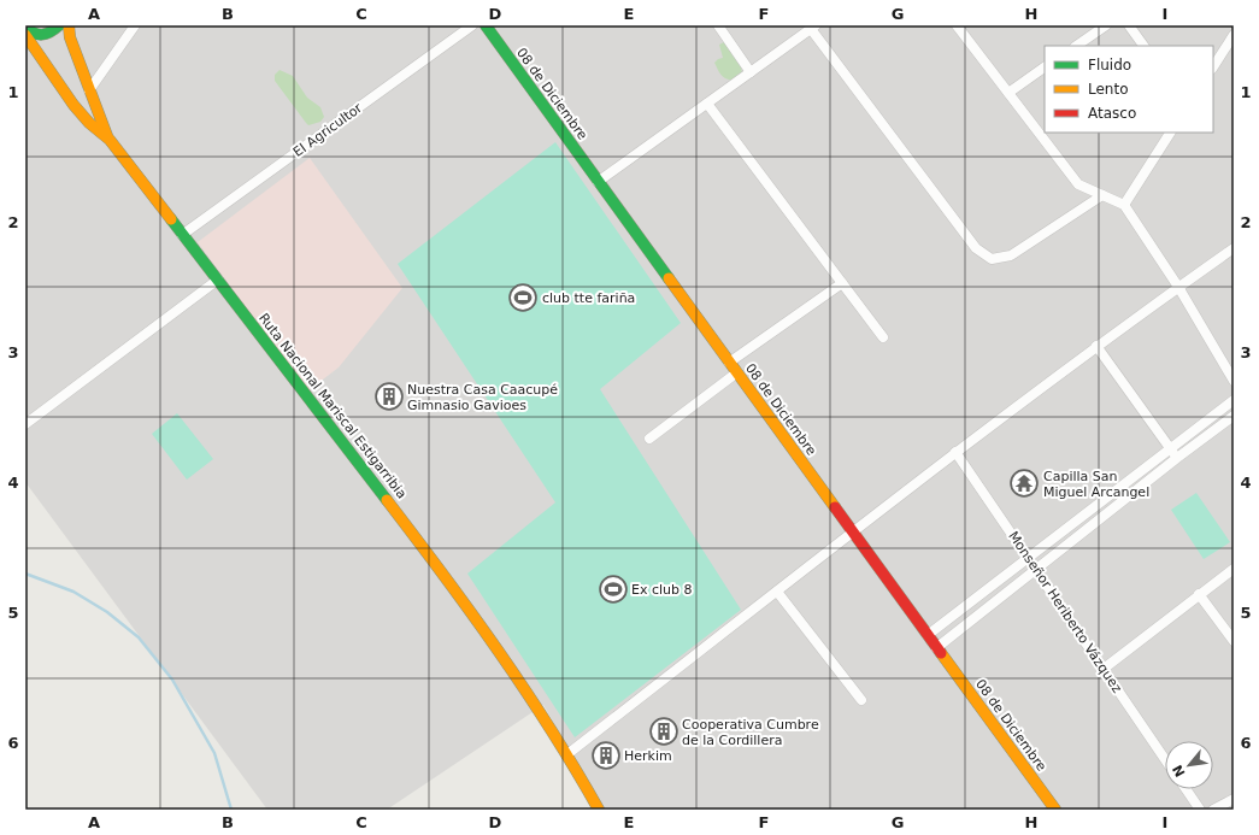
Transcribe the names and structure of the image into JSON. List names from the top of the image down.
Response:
{
  "streets": {
    "main road": ["08 de Diciembre", "Ruta Nacional Mariscal Estigarribia"],
    "street": ["El Agricultor", "Monseñor Heriberto Vázquez"]
  },
  "crossings": [
    ["El Agricultor", "Ruta Nacional Mariscal Estigarribia"]
  ],
  "places": {
    "sports": ["club tte fariña", "Ex club 8"],
    "building": ["Nuestra Casa Caacupé Gimnasio Gavioes", "Cooperativa Cumbre de la Cordillera", "Herkim"],
    "temple": ["Capilla San Miguel Arcangel"]
  },
  "legend": ["Fluido", "Lento", "Atasco"],
  "north": "bottom left",
  "grid": {
    "columns": [
      "A",
      "B",
      "C",
      "D",
      "E",
      "F",
      "G",
      "H",
      "I"
    ],
    "rows": [
      "1",
      "2",
      "3",
      "4",
      "5",
      "6"
    ]
  }
}
